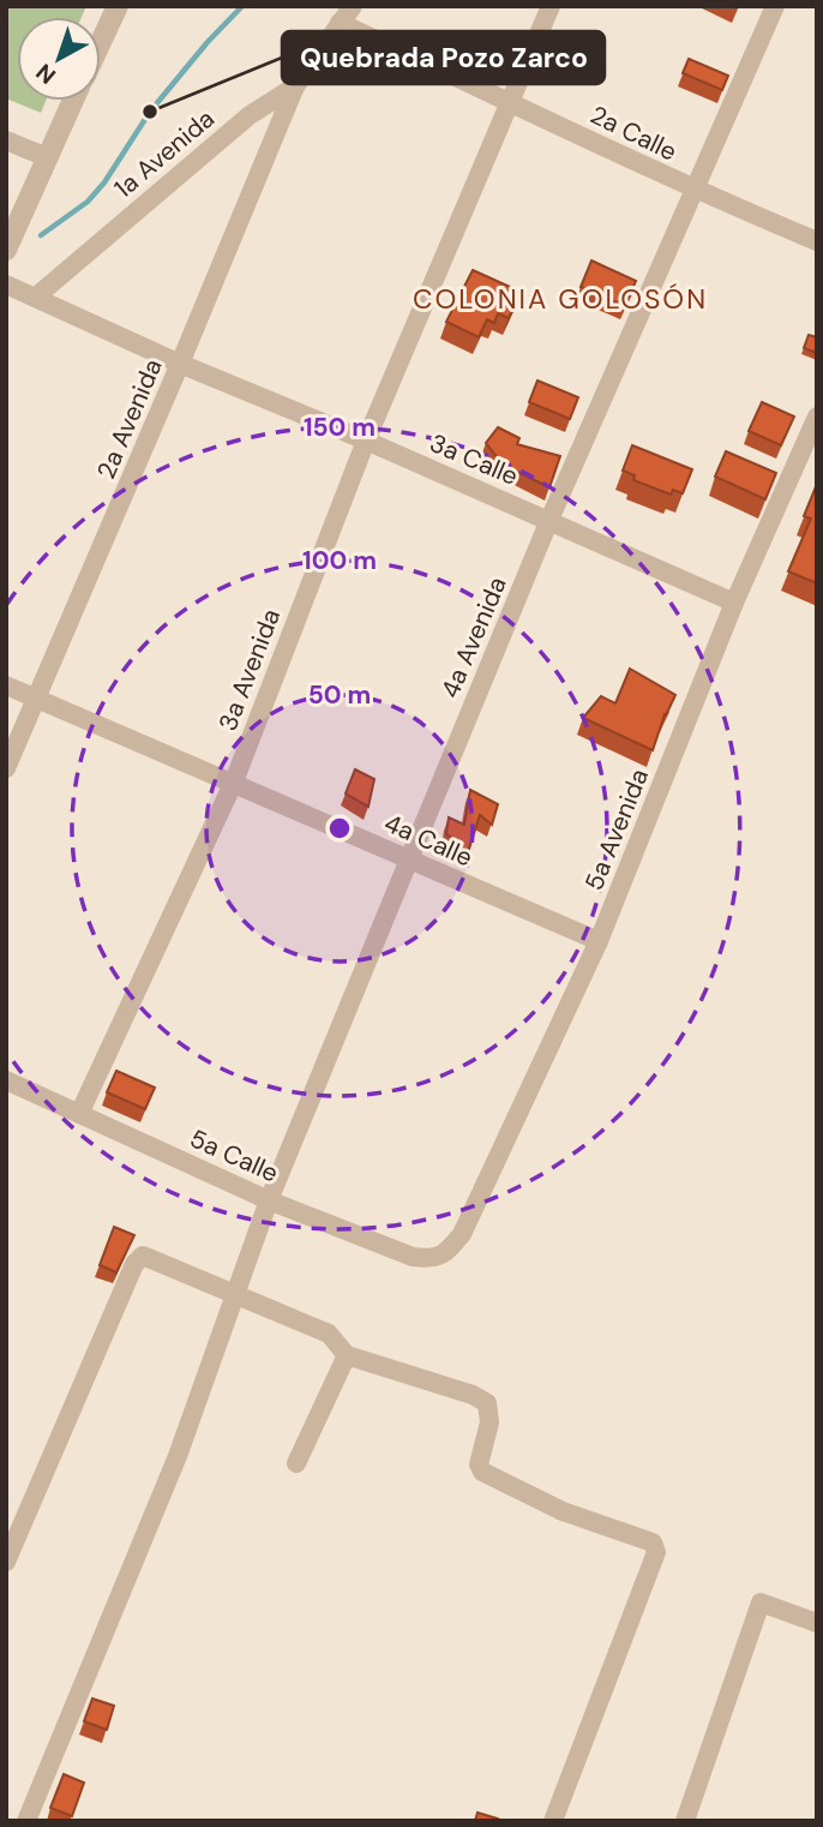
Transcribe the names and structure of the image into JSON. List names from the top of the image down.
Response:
{
  "streets": {
    "street": [
      "2a Calle",
      "1a Avenida",
      "2a Avenida",
      "3a Calle",
      "4a Avenida",
      "3a Avenida",
      "5a Avenida",
      "4a Calle",
      "5a Calle"
    ]
  },
  "crossings": [
    ["2a Calle", "1a Avenida"],
    ["2a Calle", "4a Avenida"],
    ["2a Calle", "3a Avenida"],
    ["1a Avenida", "2a Avenida"],
    ["1a Avenida", "3a Calle"],
    ["2a Avenida", "3a Calle"],
    ["2a Avenida", "4a Calle"],
    ["3a Calle", "4a Avenida"],
    ["3a Calle", "3a Avenida"],
    ["3a Calle", "5a Avenida"],
    ["4a Avenida", "4a Calle"],
    ["4a Avenida", "5a Calle"],
    ["3a Avenida", "4a Calle"],
    ["3a Avenida", "5a Calle"],
    ["5a Avenida", "4a Calle"],
    ["5a Avenida", "5a Calle"]
  ],
  "districts": ["COLONIA GOLOSÓN"],
  "places": ["Quebrada Pozo Zarco"],
  "north": "bottom left",
  "rings": ["150 m", "100 m", "50 m"]
}
